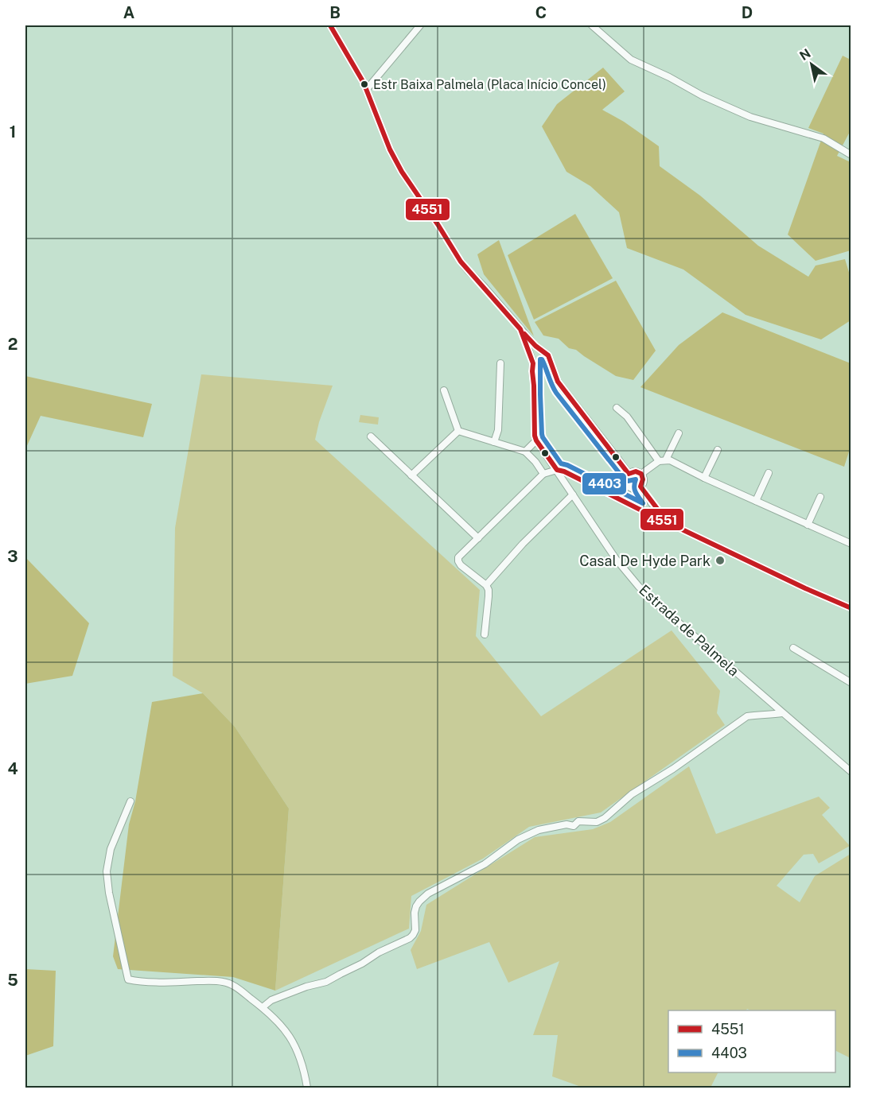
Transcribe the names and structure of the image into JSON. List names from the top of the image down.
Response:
{
  "streets": {
    "street": ["Estrada de Palmela"]
  },
  "places": ["Estr Baixa Palmela (Placa Início Concel)", "Casal De Hyde Park"],
  "lines": ["transit line 4551", "transit line 4403"],
  "legend": ["4551", "4403"],
  "north": "top left",
  "grid": {
    "columns": [
      "A",
      "B",
      "C",
      "D"
    ],
    "rows": [
      "1",
      "2",
      "3",
      "4",
      "5"
    ]
  }
}
